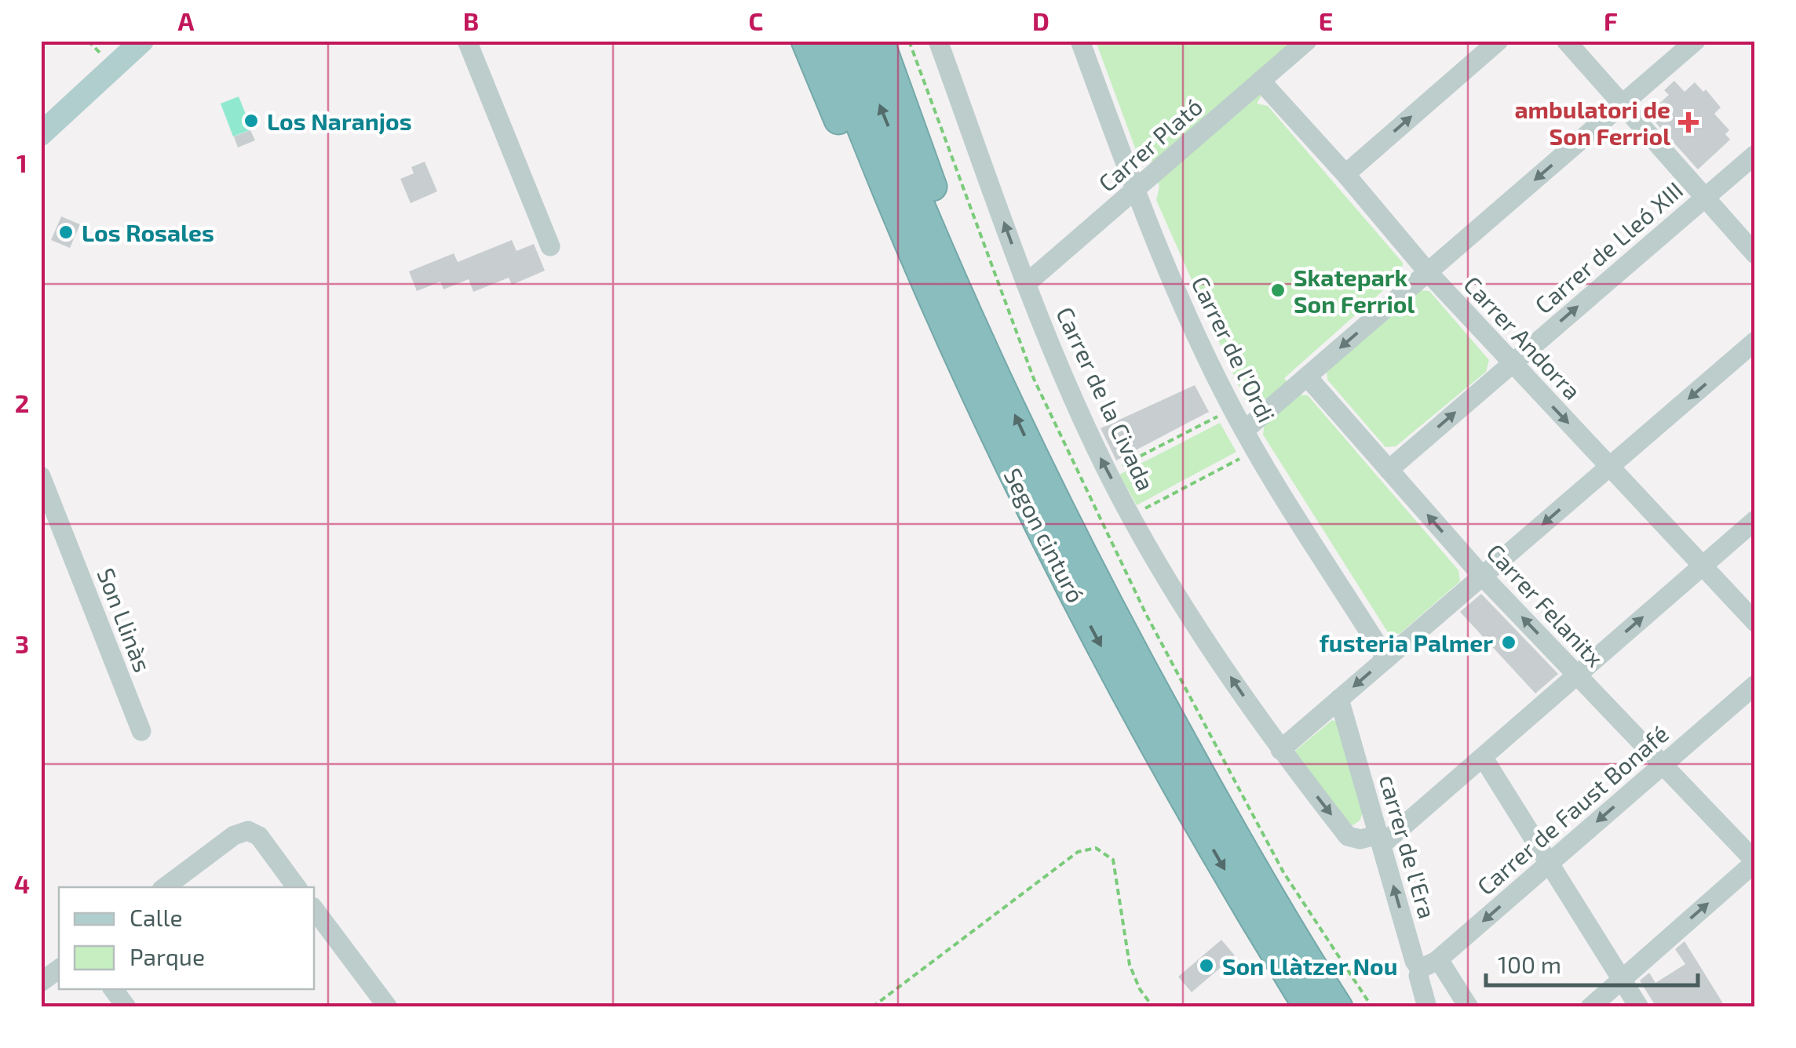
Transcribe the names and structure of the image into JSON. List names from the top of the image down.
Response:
{
  "streets": {
    "highway": ["Segon cinturó"],
    "street": [
      "Carrer Plató",
      "Carrer de Lleó XIII",
      "Carrer Andorra",
      "Carrer de l'Ordi",
      "Carrer de la Civada",
      "Carrer Felanitx",
      "Son Llinàs",
      "Carrer de Faust Bonafé",
      "carrer de l'Era"
    ]
  },
  "crossings": [
    ["Carrer Plató", "Carrer Andorra"],
    ["Carrer Plató", "Carrer de l'Ordi"],
    ["Carrer Plató", "Carrer de la Civada"],
    ["Carrer de Lleó XIII", "Carrer Andorra"],
    ["Carrer de Lleó XIII", "Carrer Felanitx"],
    ["Carrer de la Civada", "carrer de l'Era"],
    ["Carrer Felanitx", "Carrer de Faust Bonafé"],
    ["Carrer de Faust Bonafé", "carrer de l'Era"]
  ],
  "one_way": ["Carrer Felanitx"],
  "places": {
    "other": [
      "Los Naranjos",
      "Los Rosales",
      "Skatepark Son Ferriol",
      "fusteria Palmer",
      "Son Llàtzer Nou"
    ],
    "health": ["ambulatori de Son Ferriol"]
  },
  "legend": ["Calle", "Parque"],
  "scale_bar": "100 m",
  "grid": {
    "columns": [
      "A",
      "B",
      "C",
      "D",
      "E",
      "F"
    ],
    "rows": [
      "1",
      "2",
      "3",
      "4"
    ]
  }
}
